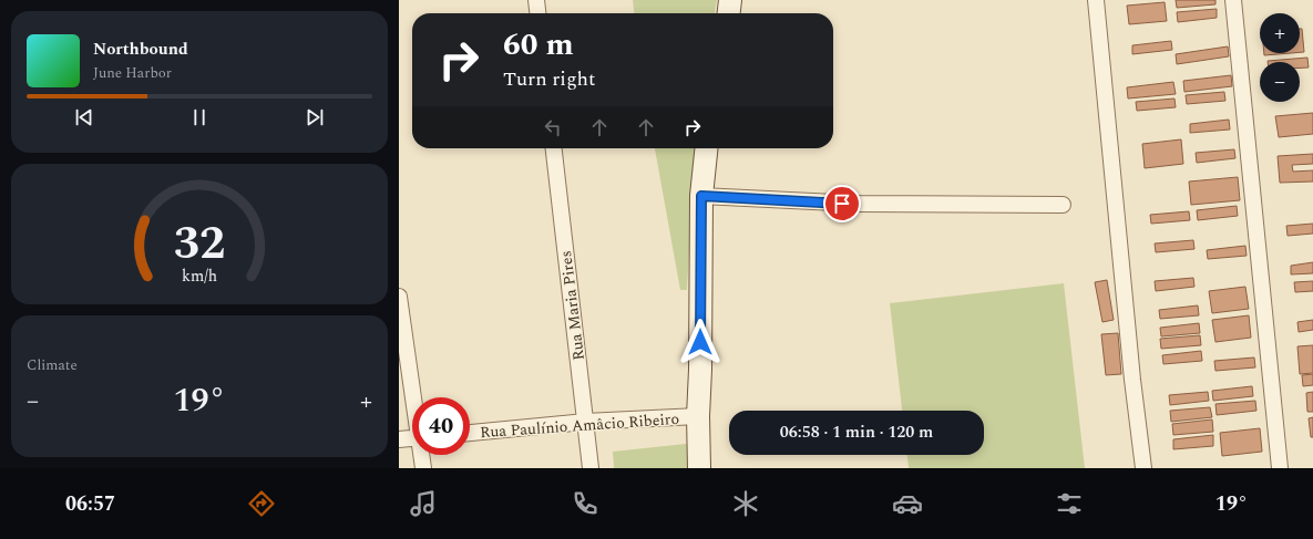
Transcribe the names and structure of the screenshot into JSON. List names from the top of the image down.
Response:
{
  "streets": {
    "street": ["Rua Maria Pires", "Rua Paulínio Amâcio Ribeiro"]
  },
  "crossings": [
    ["Rua Maria Pires", "Rua Paulínio Amâcio Ribeiro"]
  ],
  "page": {
    "map_buttons": ["+", "−"],
    "turn": ["60 m", "Turn right"],
    "song": ["Northbound", "June Harbor"],
    "tile": "Climate",
    "heat": ["−", "19°", "+"],
    "limit": "40",
    "trip": "06:58 · 1 min · 120 m",
    "tabs": ["06:57", "19°"],
    "gauge": ["32", "km/h"]
  }
}
